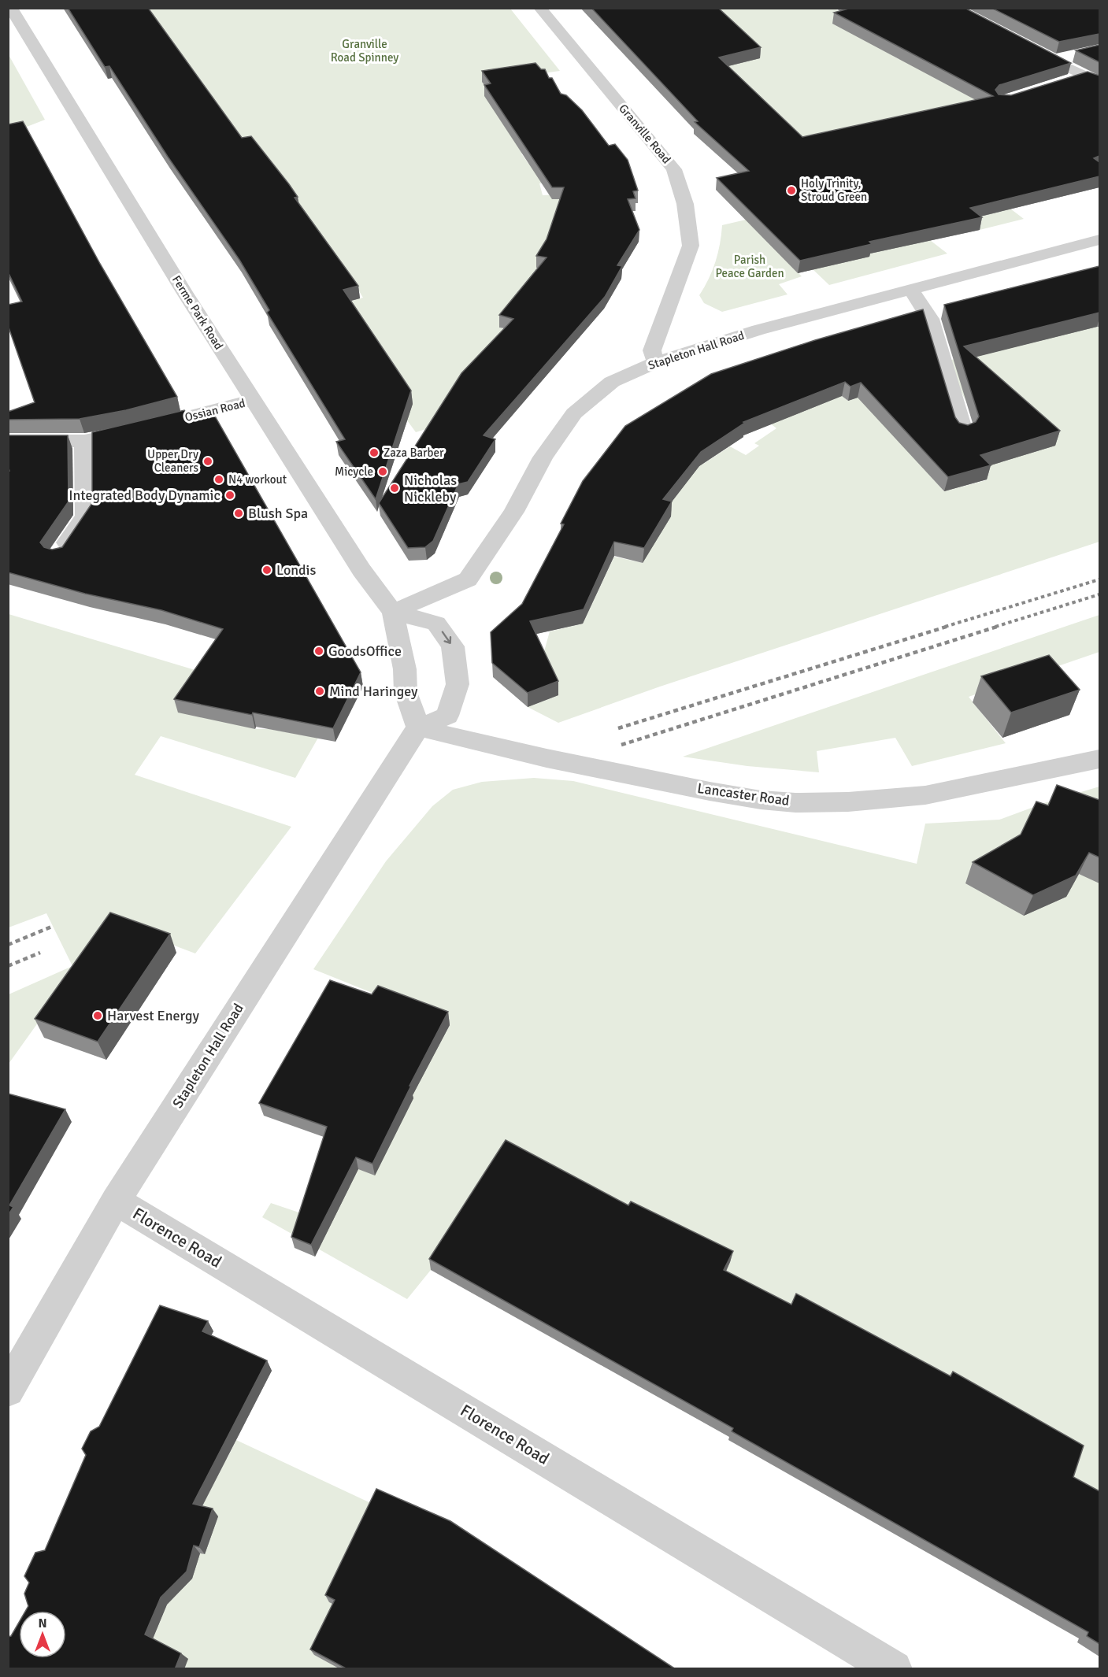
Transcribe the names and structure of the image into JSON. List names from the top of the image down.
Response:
{
  "streets": {
    "street": [
      "Granville Road",
      "Ferme Park Road",
      "Stapleton Hall Road",
      "Ossian Road",
      "Lancaster Road",
      "Florence Road"
    ]
  },
  "crossings": [
    ["Granville Road", "Stapleton Hall Road"],
    ["Ferme Park Road", "Stapleton Hall Road"],
    ["Ferme Park Road", "Ossian Road"],
    ["Stapleton Hall Road", "Lancaster Road"],
    ["Stapleton Hall Road", "Florence Road"]
  ],
  "parks": ["Granville Road Spinney", "Parish Peace Garden"],
  "places": [
    "Holy Trinity, Stroud Green",
    "Zaza Barber",
    "Upper Dry Cleaners",
    "Micycle",
    "N4 workout",
    "Nicholas Nickleby",
    "Integrated Body Dynamic",
    "Blush Spa",
    "Londis",
    "GoodsOffice",
    "Mind Haringey",
    "Harvest Energy"
  ],
  "north": "top"
}
